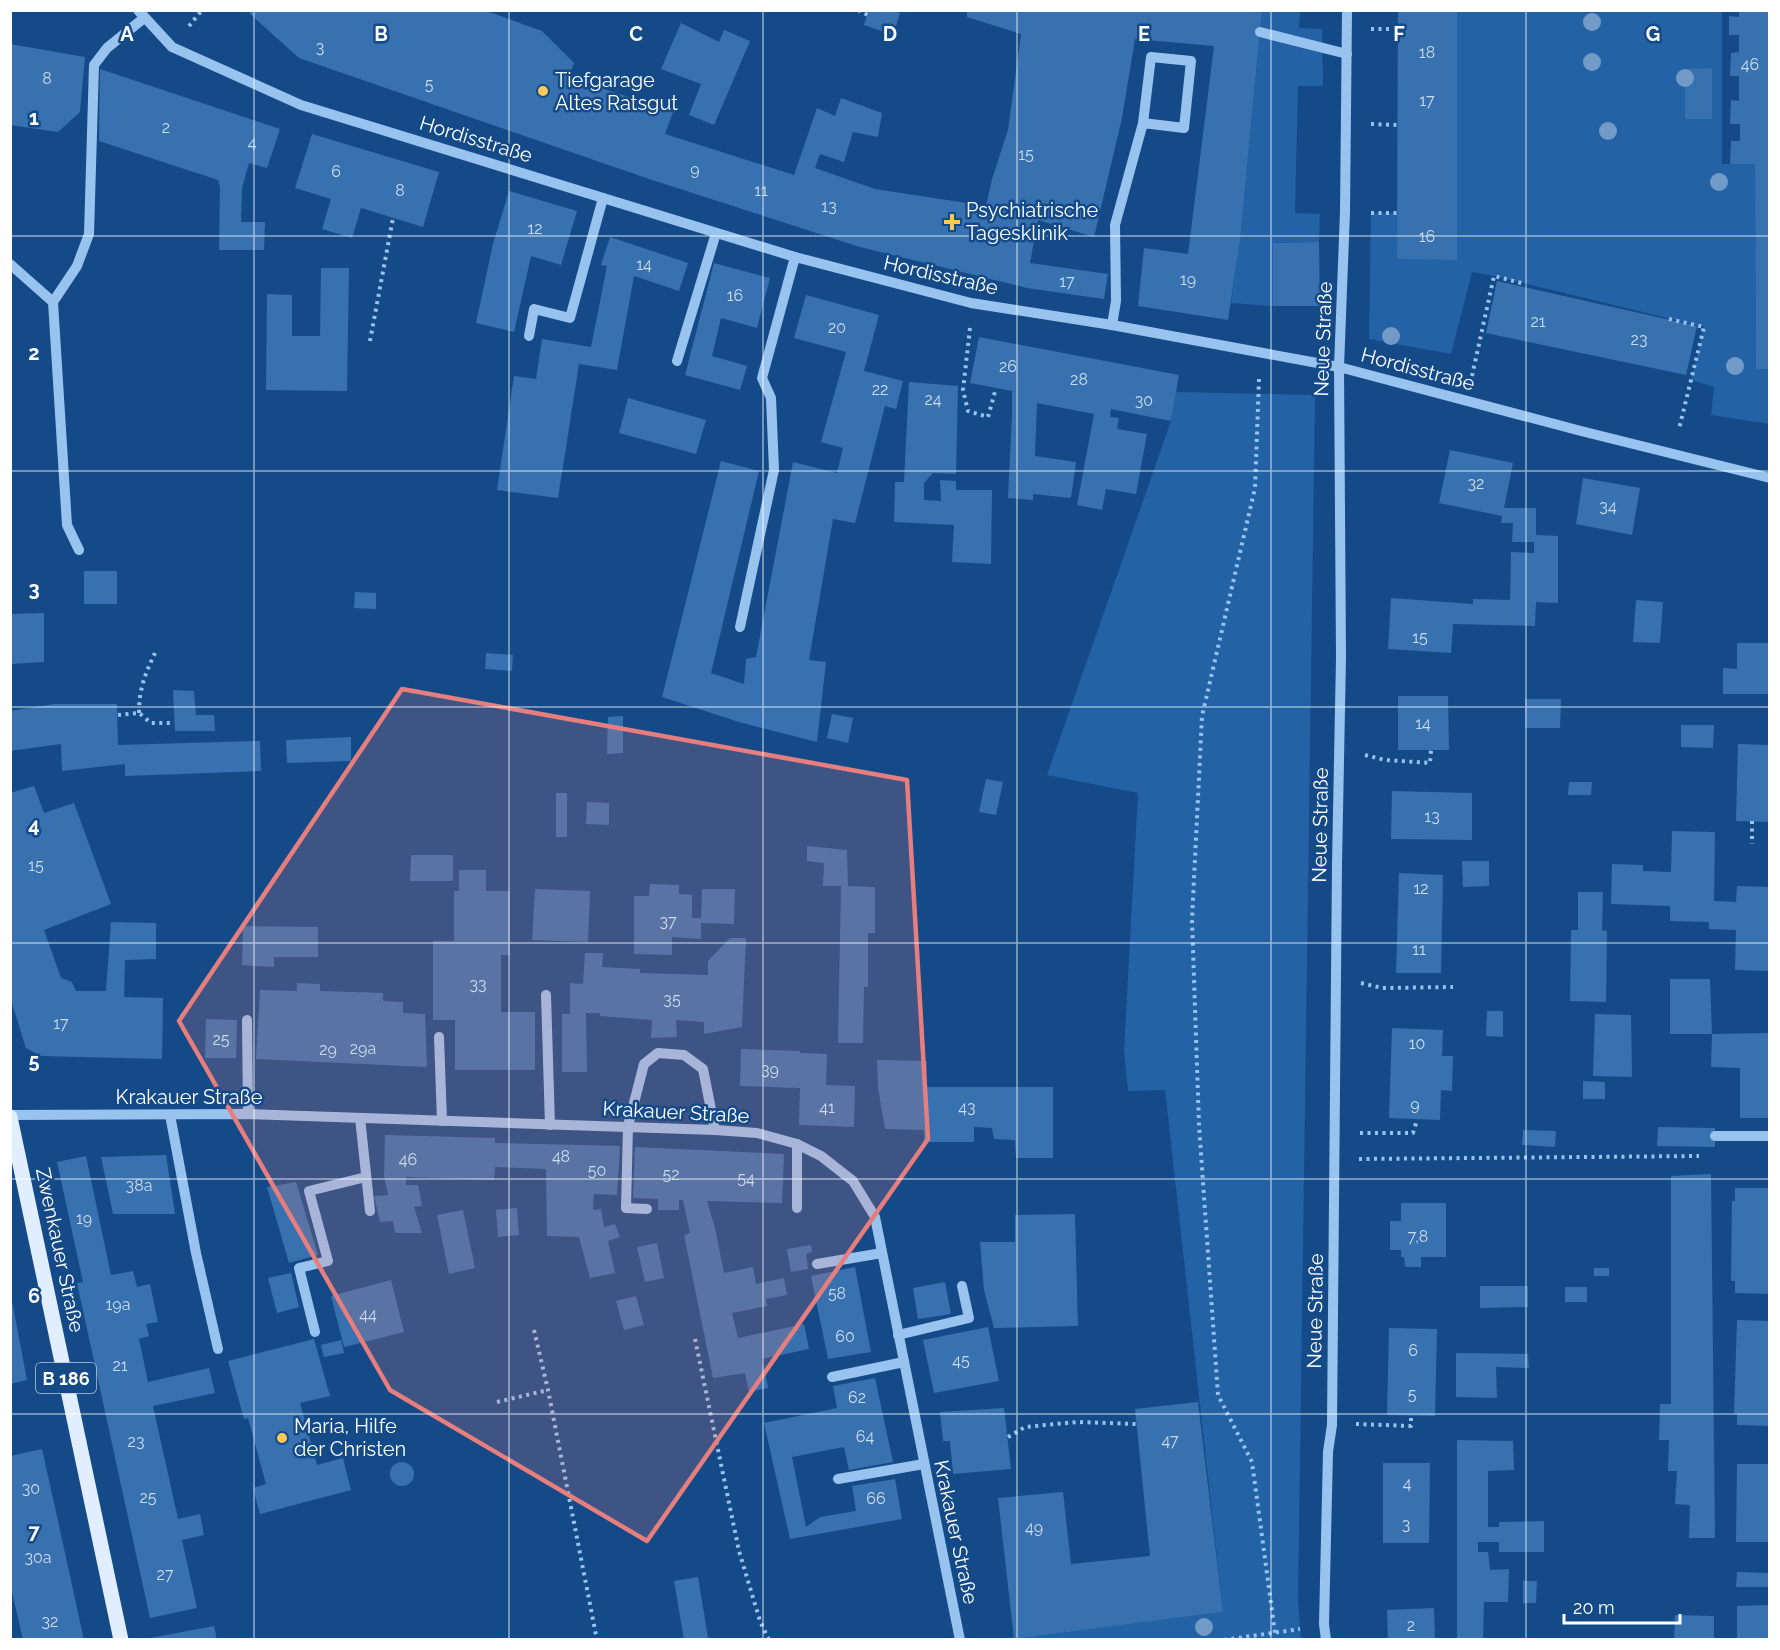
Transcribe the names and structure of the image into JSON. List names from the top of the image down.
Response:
{
  "streets": {
    "main road": ["Zwenkauer Straße", "B 186"],
    "street": ["Hordisstraße", "Neue Straße", "Krakauer Straße"]
  },
  "crossings": [
    ["Hordisstraße", "Neue Straße"],
    ["Krakauer Straße", "Zwenkauer Straße"]
  ],
  "places": {
    "other": ["Tiefgarage Altes Ratsgut", "Maria, Hilfe der Christen"],
    "health": ["Psychiatrische Tagesklinik"]
  },
  "house_numbers": [
    "3",
    "18",
    "46",
    "8",
    "5",
    "17",
    "2",
    "4",
    "15",
    "9",
    "6",
    "8",
    "11",
    "13",
    "12",
    "16",
    "14",
    "19",
    "17",
    "16",
    "21",
    "20",
    "23",
    "26",
    "28",
    "22",
    "24",
    "30",
    "32",
    "34",
    "15",
    "14",
    "13",
    "15",
    "12",
    "37",
    "11",
    "33",
    "35",
    "17",
    "25",
    "10",
    "29a",
    "29",
    "39",
    "9",
    "41",
    "43",
    "48",
    "46",
    "50",
    "52",
    "54",
    "38a",
    "19",
    "7,8",
    "58",
    "19a",
    "44",
    "60",
    "6",
    "45",
    "21",
    "5",
    "62",
    "64",
    "47",
    "23",
    "4",
    "30",
    "25",
    "66",
    "3",
    "49",
    "30a",
    "27",
    "32",
    "2"
  ],
  "scale_bar": "20 m",
  "grid": {
    "columns": [
      "A",
      "B",
      "C",
      "D",
      "E",
      "F",
      "G"
    ],
    "rows": [
      "1",
      "2",
      "3",
      "4",
      "5",
      "6",
      "7"
    ]
  }
}
